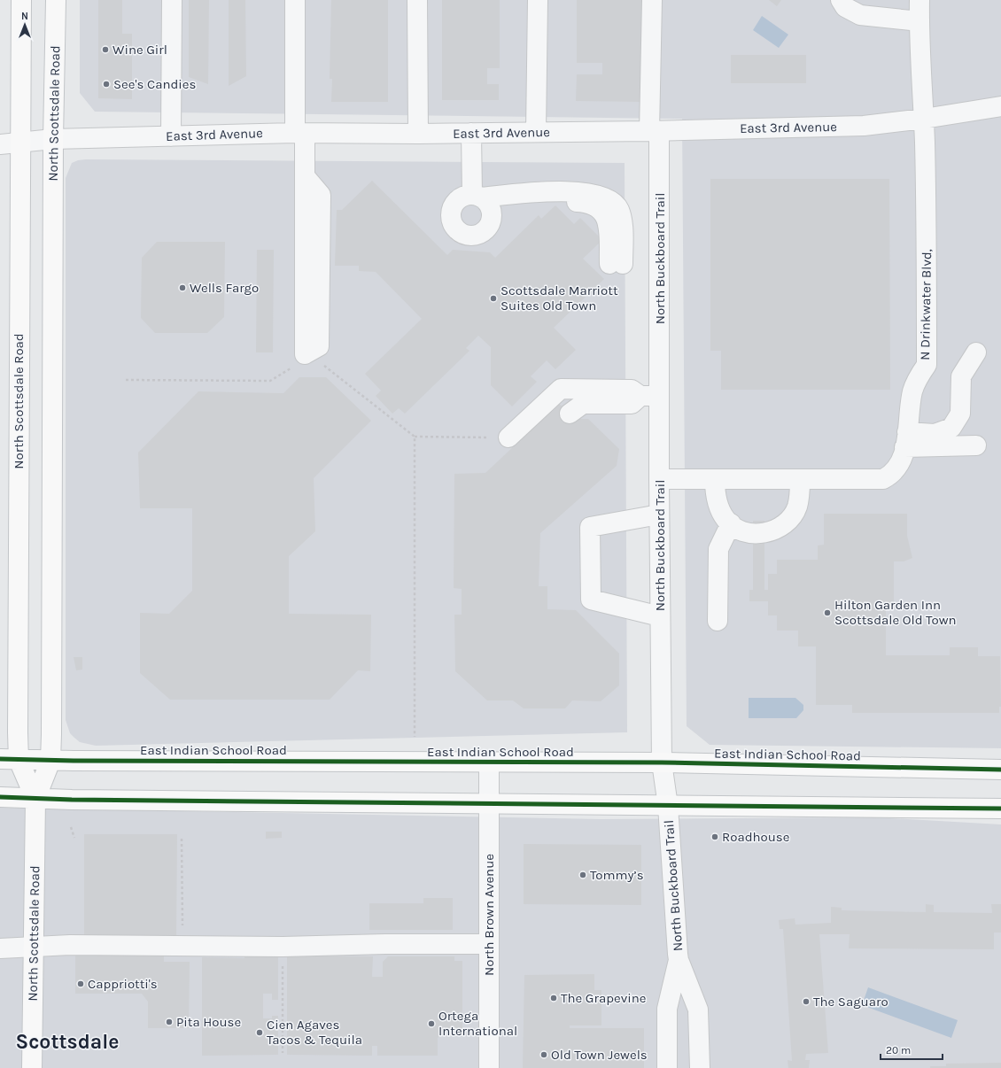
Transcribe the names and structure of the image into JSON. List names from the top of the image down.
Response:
{
  "streets": {
    "main road": ["North Scottsdale Road", "East Indian School Road"],
    "street": [
      "East 3rd Avenue",
      "North Buckboard Trail",
      "N Drinkwater Blvd,",
      "North Brown Avenue"
    ]
  },
  "crossings": [
    ["North Scottsdale Road", "East 3rd Avenue"],
    ["North Scottsdale Road", "East Indian School Road"],
    ["East 3rd Avenue", "North Buckboard Trail"],
    ["East 3rd Avenue", "N Drinkwater Blvd,"],
    ["North Buckboard Trail", "N Drinkwater Blvd,"],
    ["North Buckboard Trail", "East Indian School Road"],
    ["East Indian School Road", "North Brown Avenue"]
  ],
  "districts": ["Scottsdale"],
  "places": [
    "Wine Girl",
    "See's Candies",
    "Wells Fargo",
    "Scottsdale Marriott Suites Old Town",
    "Hilton Garden Inn Scottsdale Old Town",
    "Roadhouse",
    "Tommy’s",
    "Cappriotti's",
    "The Grapevine",
    "The Saguaro",
    "Pita House",
    "Ortega International",
    "Cien Agaves Tacos & Tequila",
    "Old Town Jewels"
  ],
  "scale_bar": "20 m",
  "north": "top"
}
